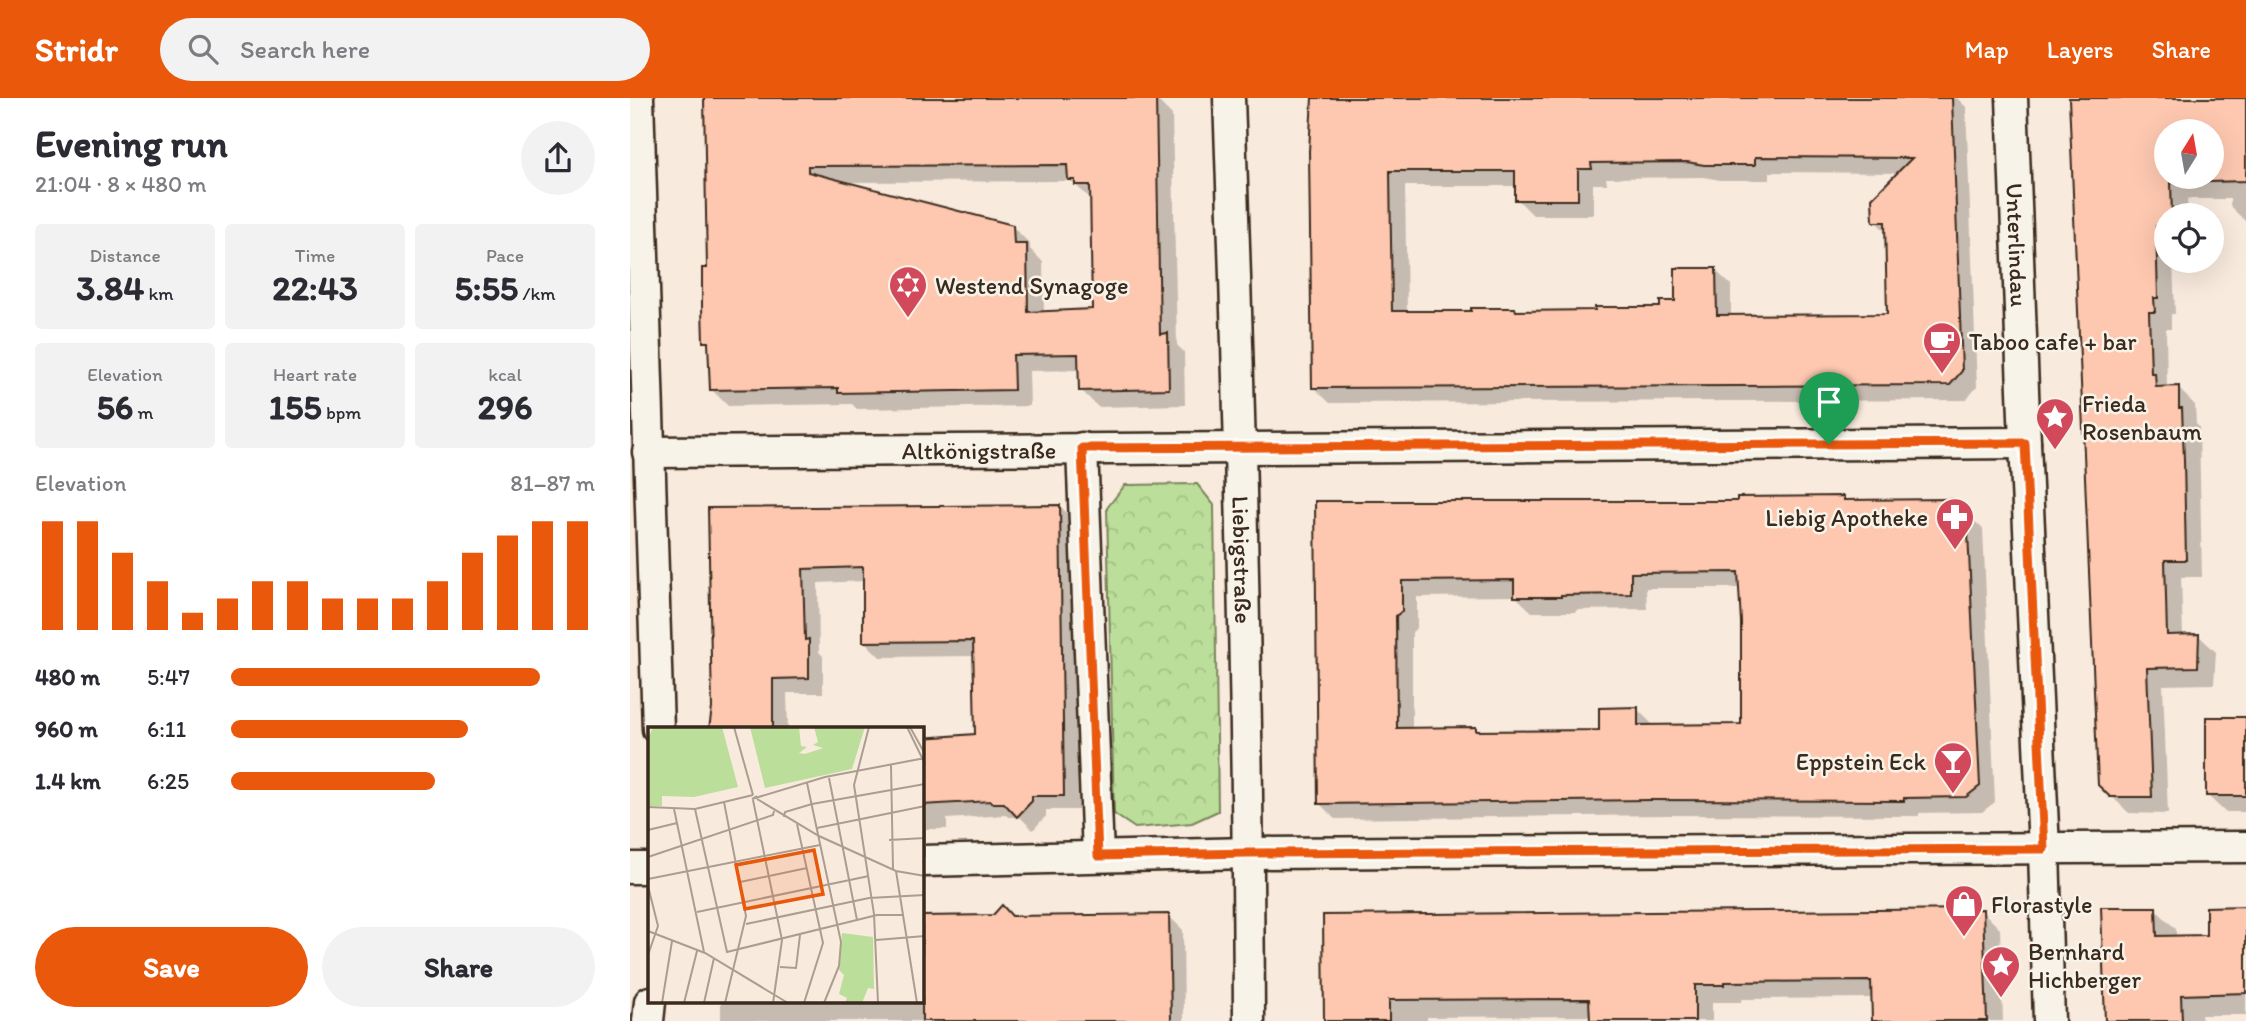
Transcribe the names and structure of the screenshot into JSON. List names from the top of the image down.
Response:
{
  "streets": {
    "street": ["Unterlindau", "Altkönigstraße", "Liebigstraße"]
  },
  "crossings": [
    ["Unterlindau", "Altkönigstraße"],
    ["Altkönigstraße", "Liebigstraße"]
  ],
  "places": {
    "synagogue": ["Westend Synagoge"],
    "cafe": ["Taboo cafe + bar"],
    "place": ["Frieda Rosenbaum", "Bernhard Hichberger"],
    "pharmacy": ["Liebig Apotheke"],
    "bar": ["Eppstein Eck"],
    "shop": ["Florastyle"]
  },
  "north": "top",
  "page": {
    "header": "Stridr",
    "search": "Search here",
    "nav": ["Map", "Layers", "Share"],
    "heading": ["Evening run", "21:04 · 8 × 480 m"],
    "stats": [
      ["Distance", "3.84 km"],
      ["Time", "22:43"],
      ["Pace", "5:55 /km"],
      ["Elevation", "56 m"],
      ["Heart rate", "155 bpm"],
      ["kcal", "296"]
    ],
    "chart": ["Elevation", "81–87 m"],
    "list": [
      {
        "name": "480 m",
        "note": "5:47"
      },
      {
        "name": "960 m",
        "note": "6:11"
      },
      {
        "name": "1.4 km",
        "note": "6:25"
      }
    ],
    "buttons": ["Save", "Share"]
  }
}
